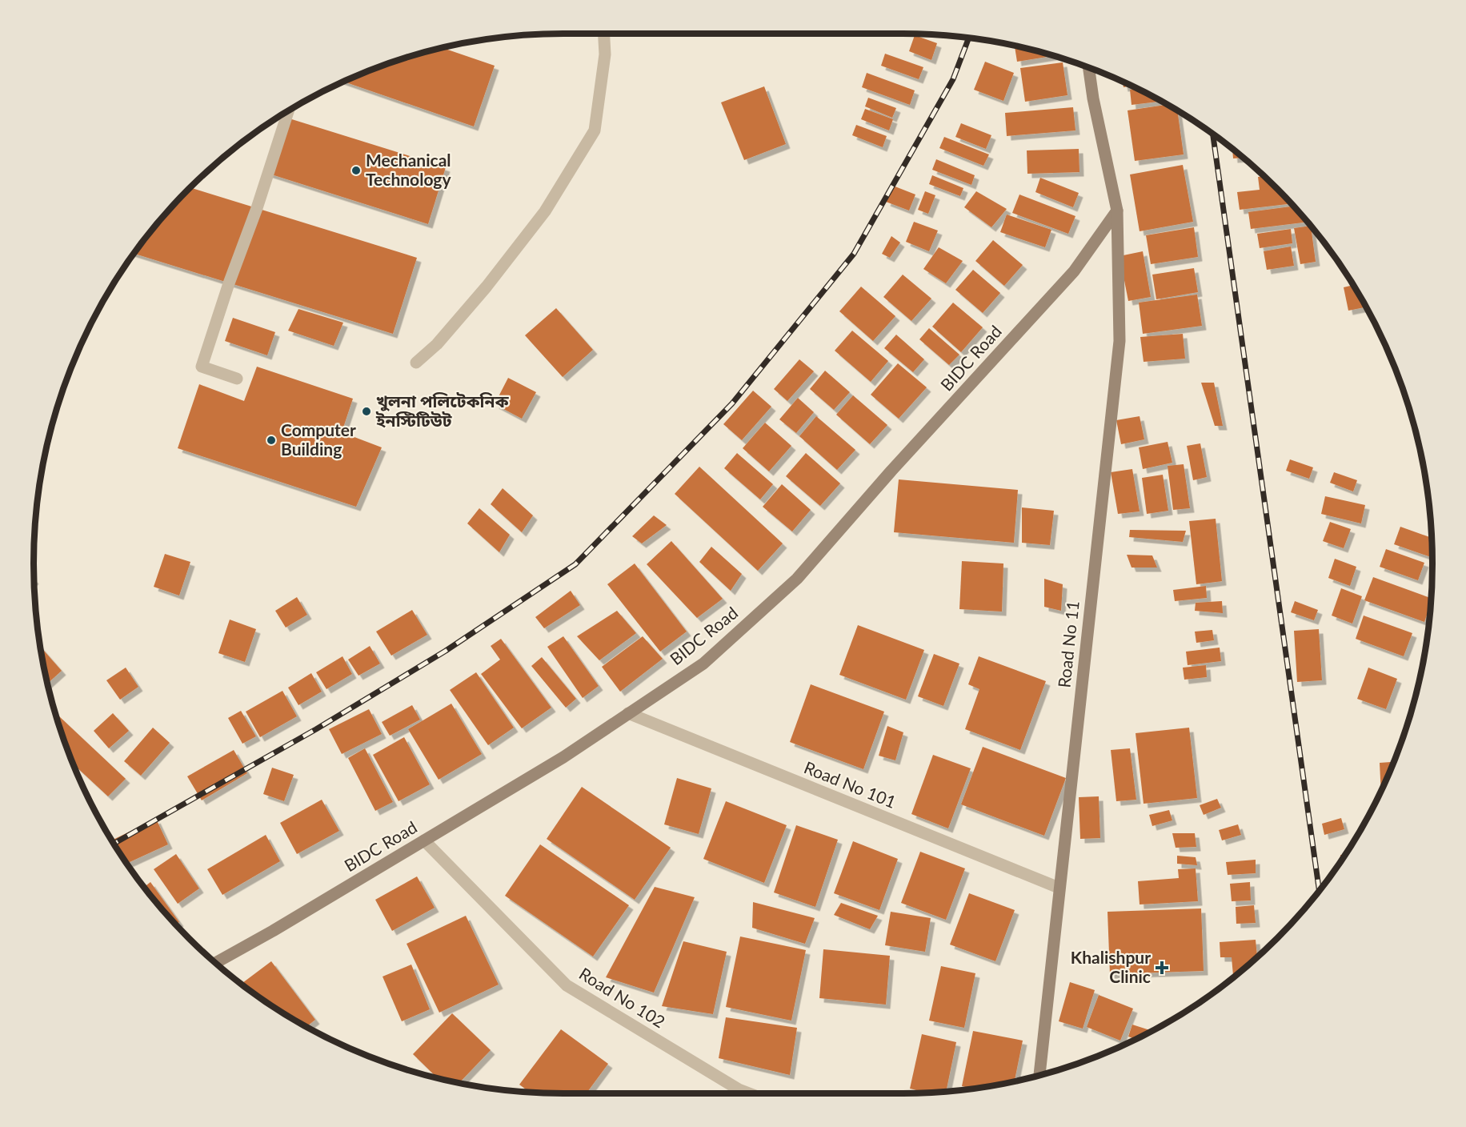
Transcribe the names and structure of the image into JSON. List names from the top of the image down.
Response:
{
  "streets": {
    "main road": ["BIDC Road", "Road No 11"],
    "street": ["Road No 101", "Road No 102"]
  },
  "crossings": [
    ["BIDC Road", "Road No 11"],
    ["BIDC Road", "Road No 101"],
    ["BIDC Road", "Road No 102"],
    ["Road No 11", "Road No 101"]
  ],
  "places": {
    "other": ["Mechanical Technology", "খুলনা পলিটেকনিক ইনস্টিটিউট", "Computer Building"],
    "health": ["Khalishpur Clinic"]
  }
}
